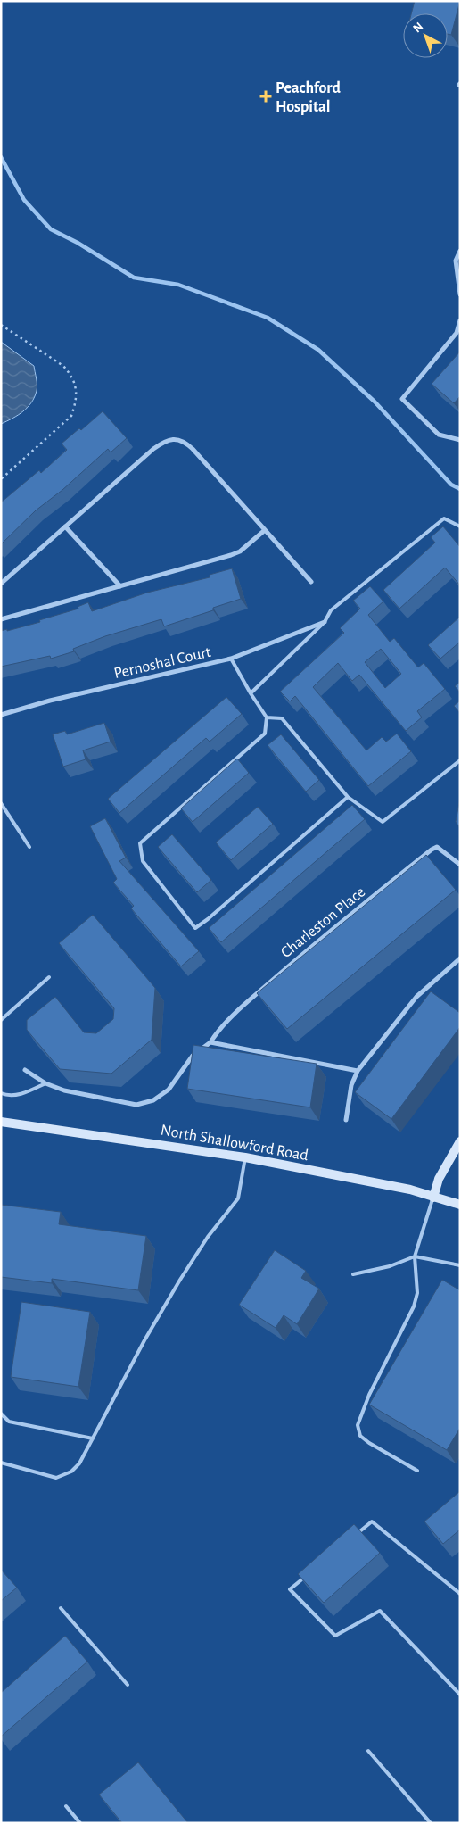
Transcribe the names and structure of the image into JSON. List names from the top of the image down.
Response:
{
  "streets": {
    "street": ["Pernoshal Court", "Charleston Place", "North Shallowford Road"]
  },
  "places": {
    "health": ["Peachford Hospital"]
  },
  "north": "top left"
}
